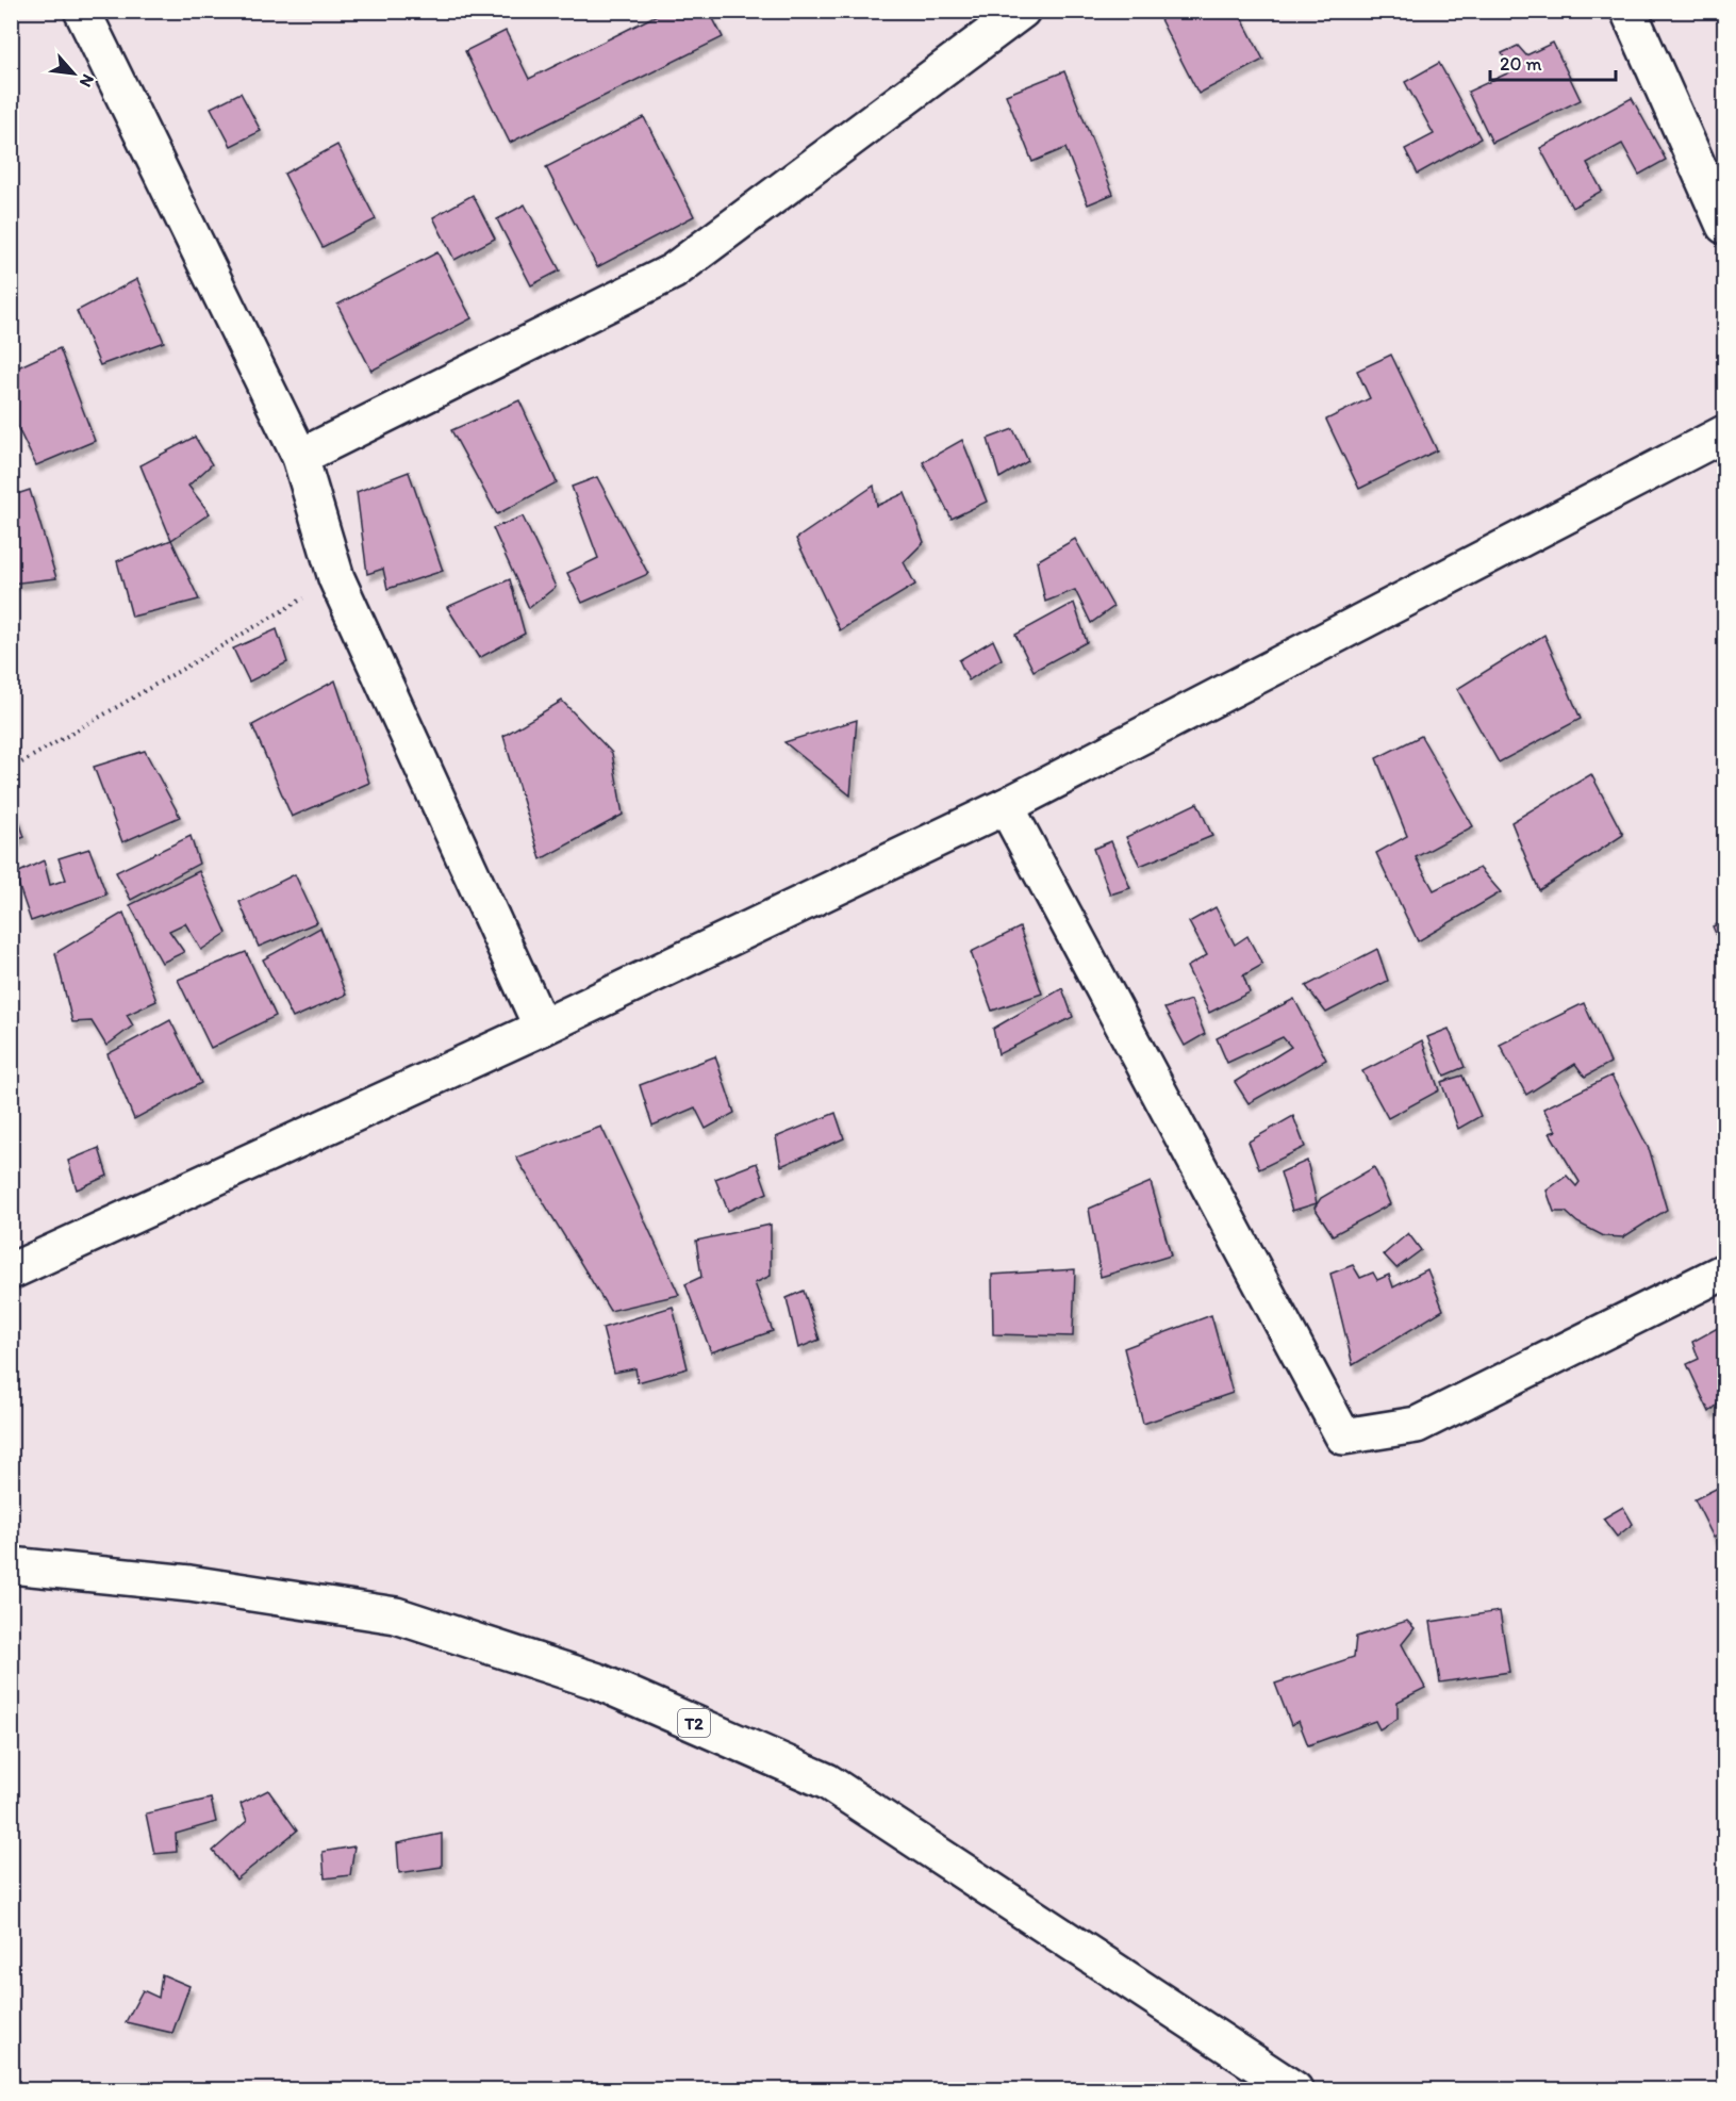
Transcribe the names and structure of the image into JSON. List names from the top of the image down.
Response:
{
  "streets": {
    "main road": ["T2"]
  },
  "scale_bar": "20 m",
  "north": "bottom right"
}
